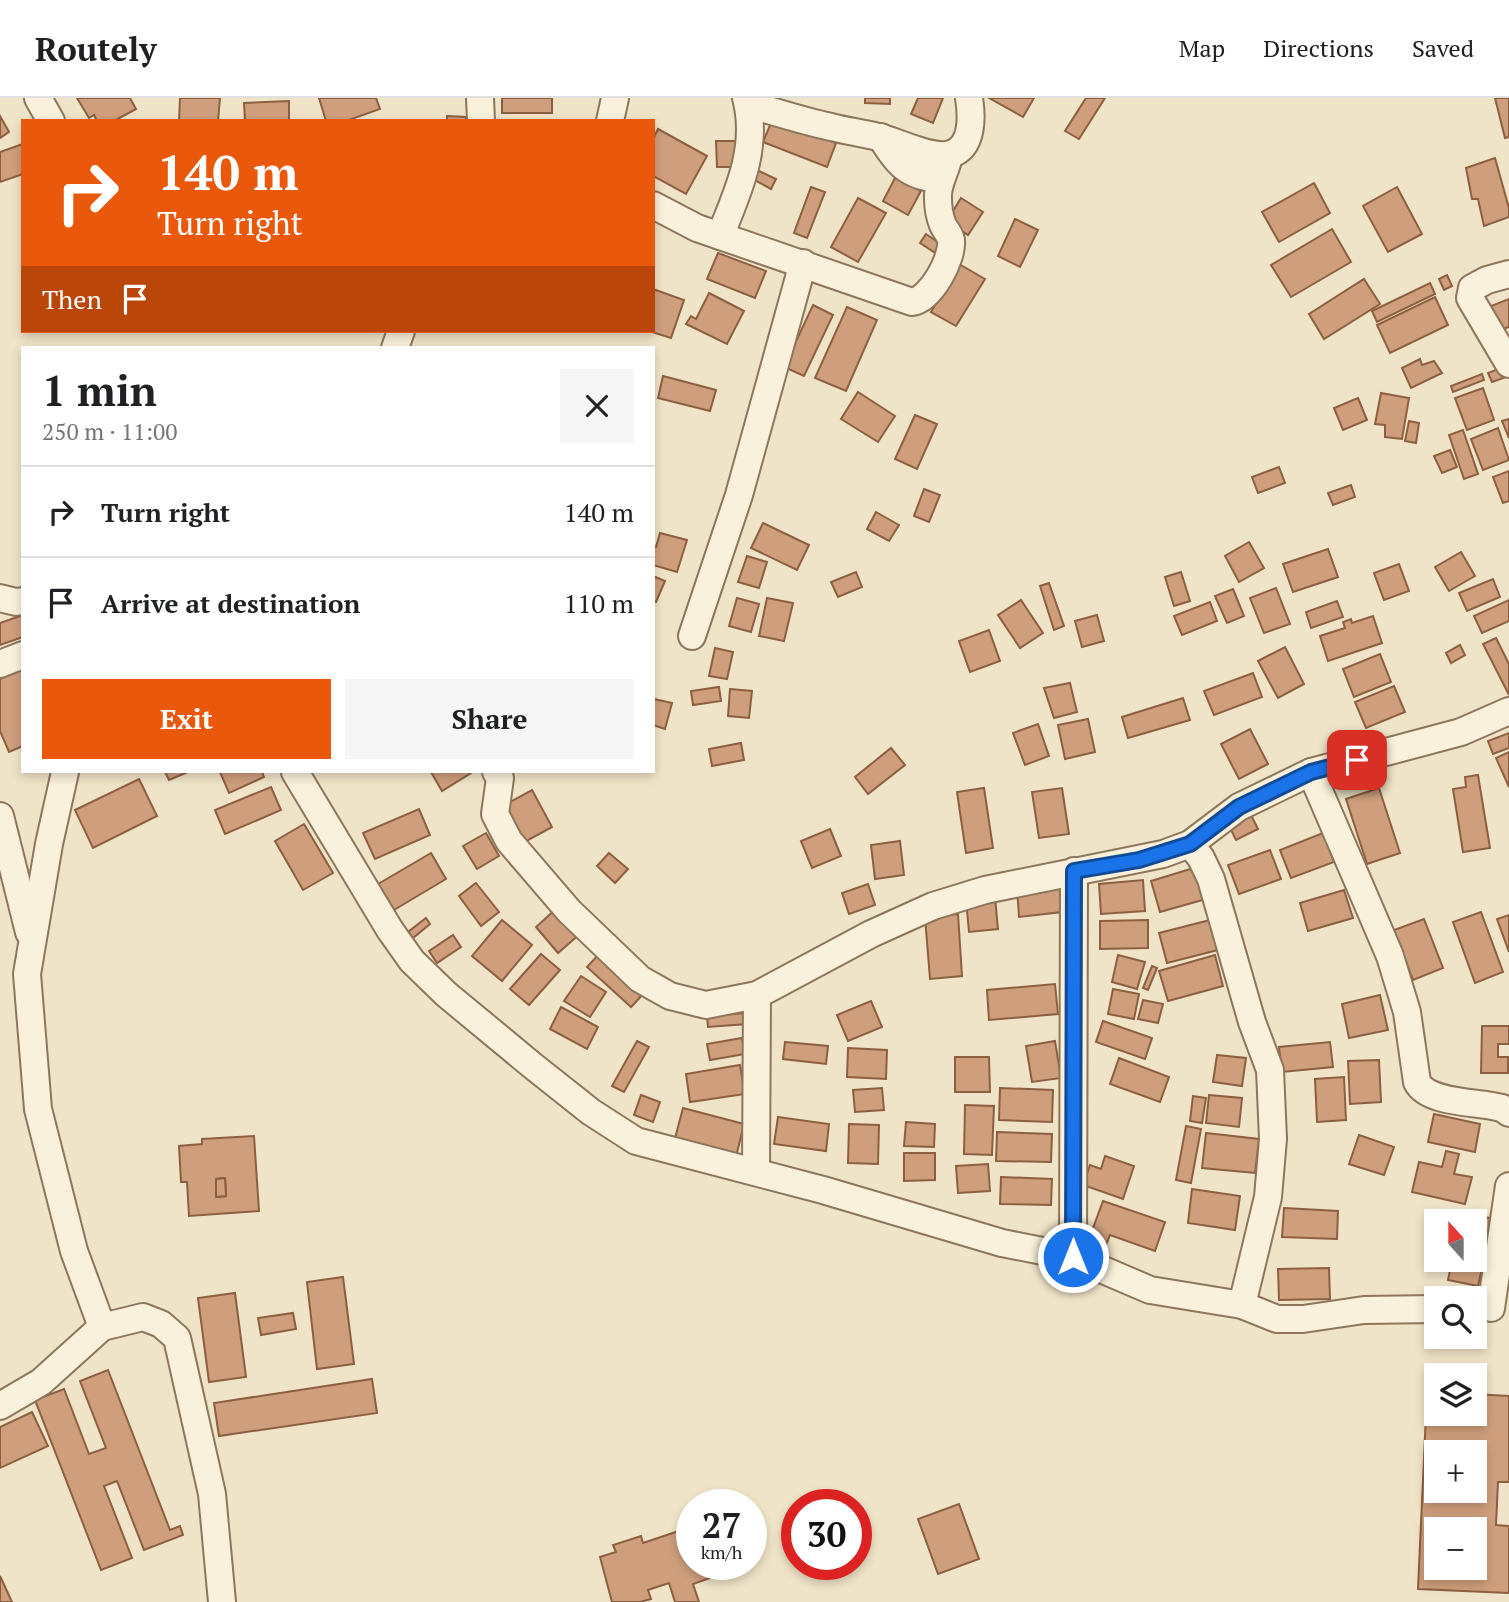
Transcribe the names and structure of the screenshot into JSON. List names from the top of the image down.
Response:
{
  "north": "top",
  "page": {
    "header": "Routely",
    "nav": ["Map", "Directions", "Saved"],
    "turn": ["140 m", "Turn right"],
    "then": "Then",
    "heading": ["1 min", "250 m · 11:00"],
    "list": [
      {
        "name": "Turn right",
        "value": "140 m"
      },
      {
        "name": "Arrive at destination",
        "value": "110 m"
      }
    ],
    "buttons": ["Exit", "Share"],
    "map_buttons": ["+", "−"],
    "speed": "27 km/h",
    "limit": "30"
  }
}
